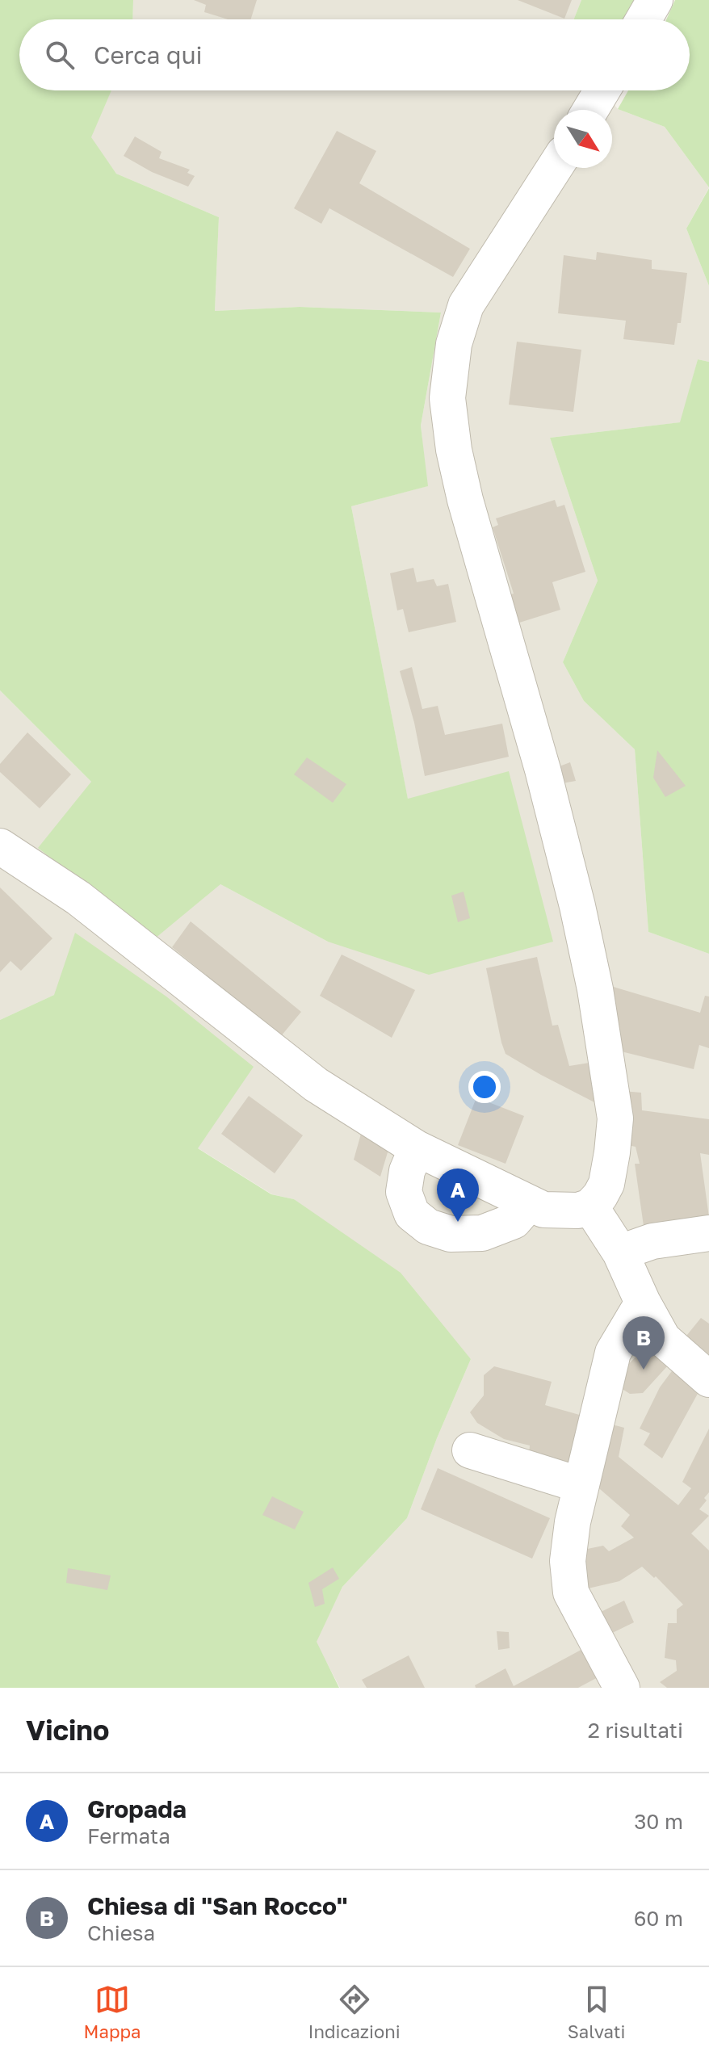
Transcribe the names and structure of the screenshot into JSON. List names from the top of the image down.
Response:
{
  "north": "bottom right",
  "page": {
    "search": "Cerca qui",
    "pins": ["A", "B"],
    "heading": ["Vicino", "2 risultati"],
    "list": [
      {
        "mark": "A",
        "name": "Gropada",
        "note": "Fermata",
        "value": "30 m"
      },
      {
        "mark": "B",
        "name": "Chiesa di \"San Rocco\"",
        "note": "Chiesa",
        "value": "60 m"
      }
    ],
    "nav": ["Mappa", "Indicazioni", "Salvati"]
  }
}
